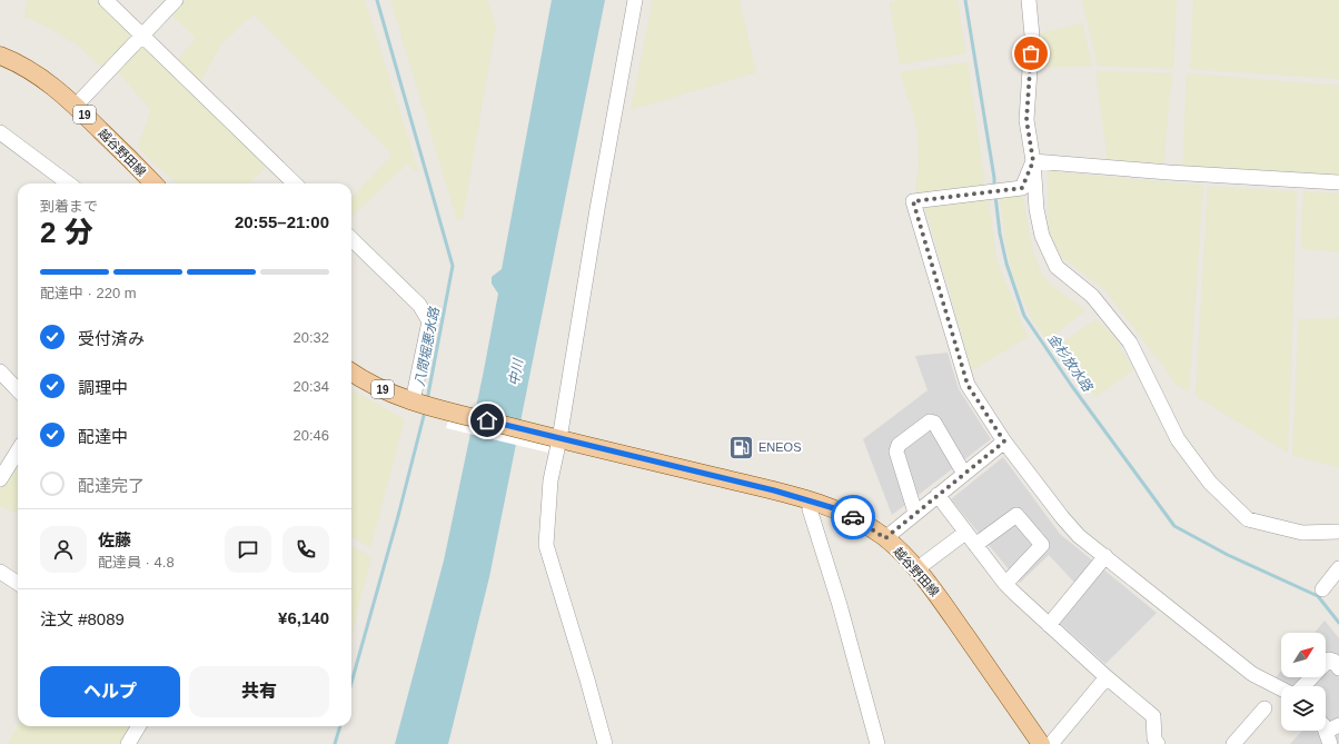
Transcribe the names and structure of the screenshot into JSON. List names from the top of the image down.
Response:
{
  "streets": {
    "main road": ["19", "越谷野田線"]
  },
  "water": ["八間堀悪水路", "金杉放水路", "中川"],
  "places": {
    "fuel station": ["ENEOS"]
  },
  "north": "top right",
  "page": {
    "heading": ["2 分", "到着まで", "20:55–21:00"],
    "panel": [
      "佐藤",
      "配達員 · 4.8",
      "注文 #8089",
      "¥6,140"
    ],
    "bar": "配達中 · 220 m",
    "list": [
      ["受付済み", "20:32"],
      ["調理中", "20:34"],
      ["配達中", "20:46"],
      "配達完了"
    ],
    "buttons": ["ヘルプ", "共有"]
  }
}
